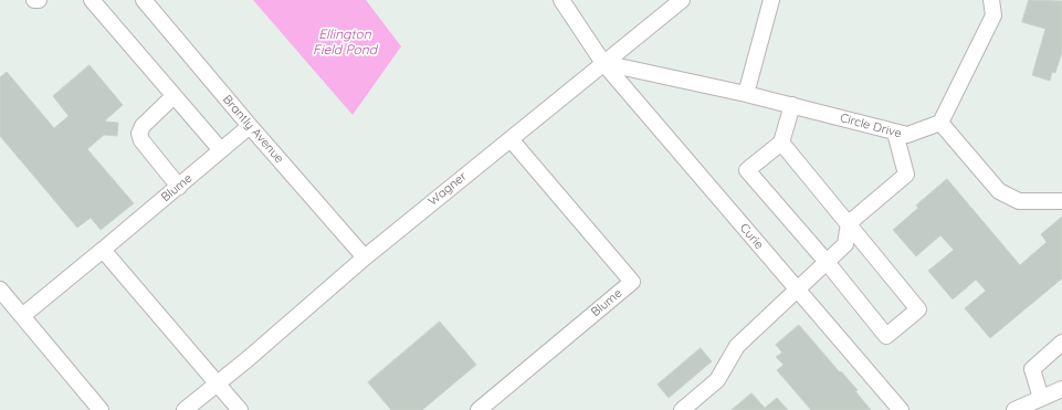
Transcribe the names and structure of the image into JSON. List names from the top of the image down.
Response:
{
  "streets": {
    "lane": [
      "Circle Drive",
      "Brantly Avenue",
      "Blume",
      "Wagner",
      "Curie"
    ]
  },
  "crossings": [
    ["Circle Drive", "Wagner"],
    ["Circle Drive", "Curie"],
    ["Brantly Avenue", "Blume"],
    ["Brantly Avenue", "Wagner"],
    ["Blume", "Wagner"],
    ["Wagner", "Curie"]
  ],
  "water": ["Ellington Field Pond"]
}
